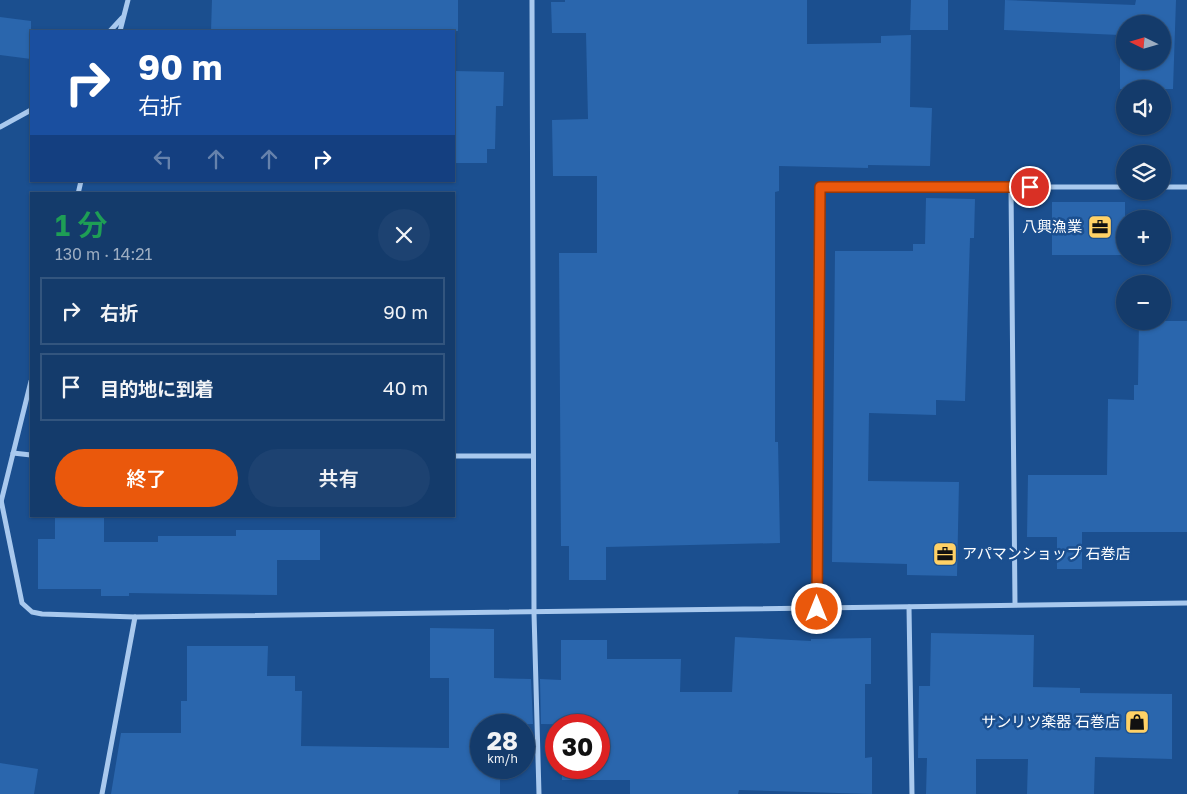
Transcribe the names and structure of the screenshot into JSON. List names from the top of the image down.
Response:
{
  "places": {
    "office": ["八興漁業", "アパマンショップ 石巻店"],
    "shop": ["サンリツ楽器 石巻店"]
  },
  "north": "left",
  "page": {
    "map_buttons": ["+", "−"],
    "turn": ["90 m", "右折"],
    "heading": ["1 分", "130 m · 14:21"],
    "list": [
      {
        "name": "右折",
        "value": "90 m"
      },
      {
        "name": "目的地に到着",
        "value": "40 m"
      }
    ],
    "buttons": ["終了", "共有"],
    "speed": "28 km/h",
    "limit": "30"
  }
}
